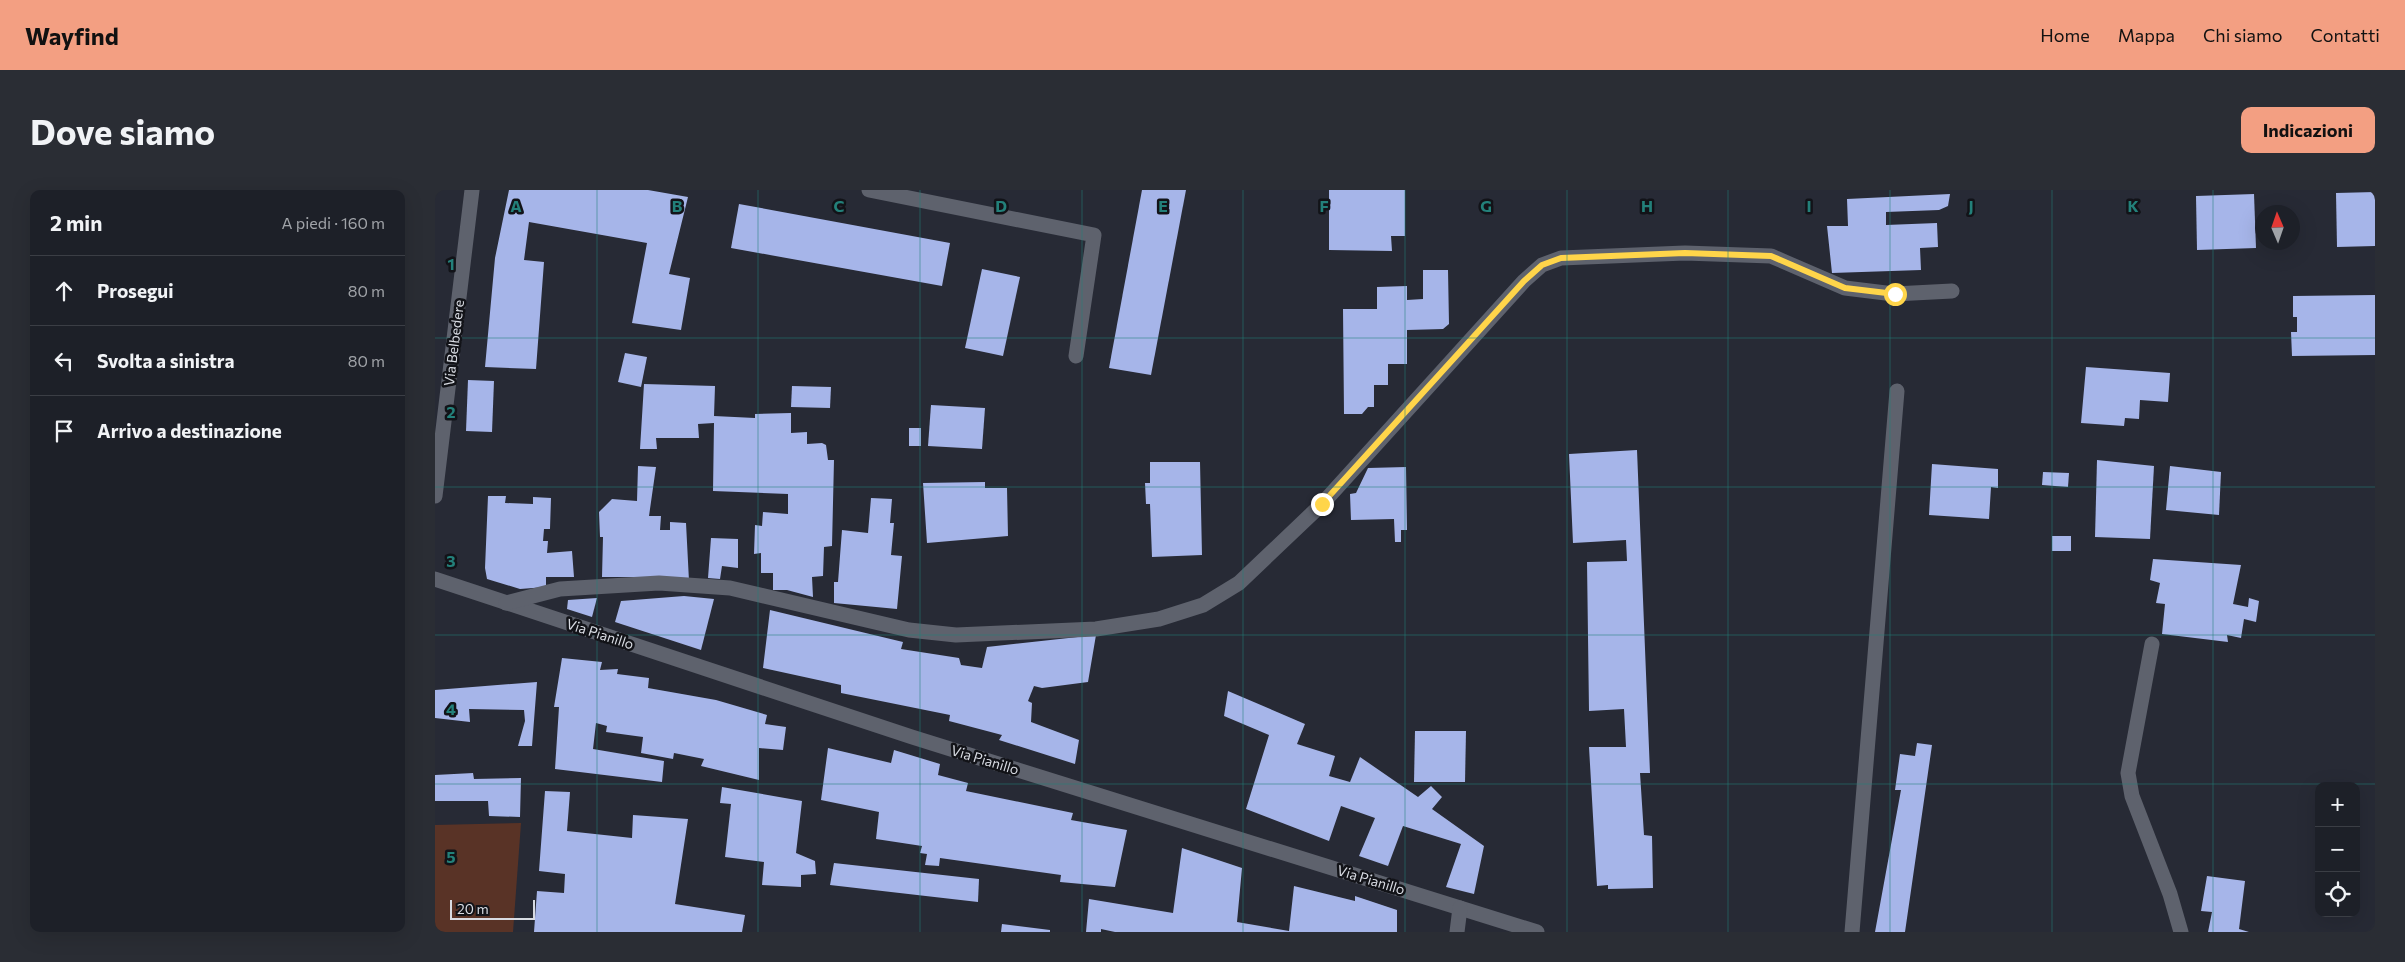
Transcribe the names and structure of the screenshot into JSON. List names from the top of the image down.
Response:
{
  "streets": {
    "street": ["Via Belbedere", "Via Pianillo"]
  },
  "scale_bar": "20 m",
  "north": "top",
  "page": {
    "header": "Wayfind",
    "nav": [
      "Home",
      "Mappa",
      "Chi siamo",
      "Contatti"
    ],
    "buttons": "Indicazioni",
    "title": "Dove siamo",
    "heading": ["2 min", "A piedi · 160 m"],
    "list": [
      ["Prosegui", "80 m"],
      ["Svolta a sinistra", "80 m"],
      "Arrivo a destinazione"
    ],
    "map_buttons": ["+", "−"],
    "scale": "20 m"
  },
  "grid": {
    "columns": [
      "A",
      "B",
      "C",
      "D",
      "E",
      "F",
      "G",
      "H",
      "I",
      "J",
      "K"
    ],
    "rows": [
      "1",
      "2",
      "3",
      "4",
      "5"
    ]
  }
}
